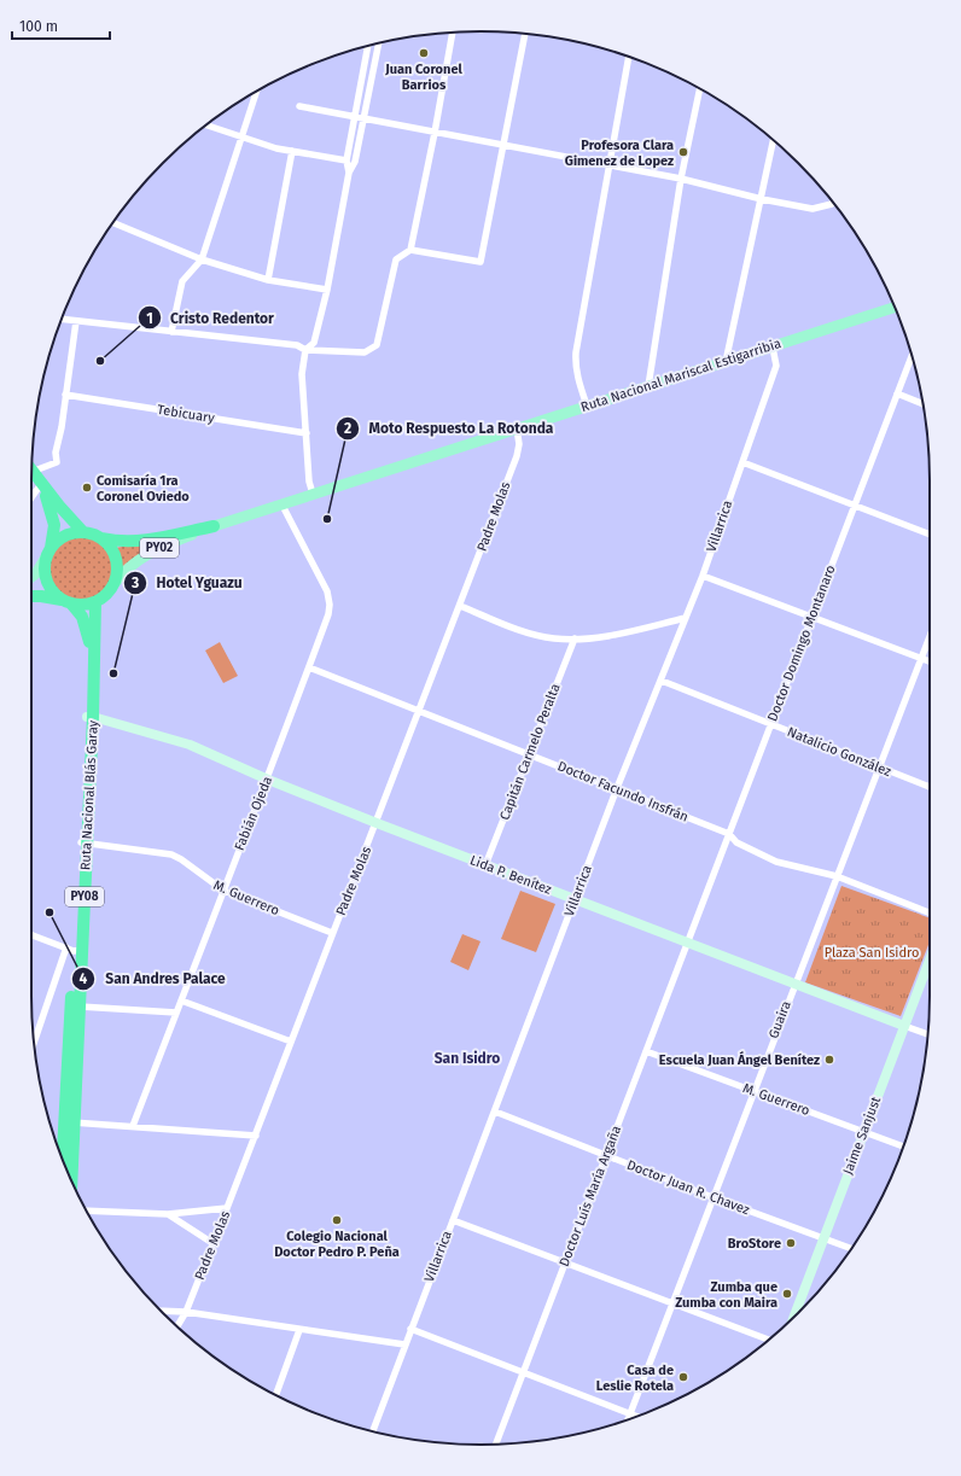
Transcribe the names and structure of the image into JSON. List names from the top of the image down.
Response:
{
  "streets": {
    "highway": ["PY02", "Ruta Nacional Blás Garay", "PY08"],
    "main road": ["Ruta Nacional Mariscal Estigarribia"],
    "street": [
      "Tebicuary",
      "Padre Molas",
      "Villarrica",
      "Doctor Domingo Montanaro",
      "Capitán Carmelo Peralta",
      "Natalicio González",
      "Doctor Facundo Insfrán",
      "Fabián Ojeda",
      "Lida P. Benítez",
      "M. Guerrero",
      "Guaira",
      "Jaime Sanjust",
      "Doctor Juan R. Chavez",
      "Doctor Luís María Argaña"
    ]
  },
  "crossings": [
    ["Ruta Nacional Mariscal Estigarribia", "Padre Molas"],
    ["Ruta Nacional Mariscal Estigarribia", "Villarrica"],
    ["Ruta Nacional Mariscal Estigarribia", "PY02"],
    ["Ruta Nacional Mariscal Estigarribia", "Fabián Ojeda"],
    ["Padre Molas", "Doctor Facundo Insfrán"],
    ["Padre Molas", "Lida P. Benítez"],
    ["Padre Molas", "M. Guerrero"],
    ["Villarrica", "Natalicio González"],
    ["Villarrica", "Doctor Facundo Insfrán"],
    ["Villarrica", "Lida P. Benítez"],
    ["Villarrica", "Doctor Juan R. Chavez"],
    ["PY02", "Ruta Nacional Blás Garay"],
    ["Doctor Domingo Montanaro", "Natalicio González"],
    ["Doctor Domingo Montanaro", "Doctor Facundo Insfrán"],
    ["Doctor Domingo Montanaro", "Lida P. Benítez"],
    ["Doctor Domingo Montanaro", "Doctor Luís María Argaña"],
    ["Capitán Carmelo Peralta", "Doctor Facundo Insfrán"],
    ["Capitán Carmelo Peralta", "Lida P. Benítez"],
    ["Natalicio González", "Guaira"],
    ["Doctor Facundo Insfrán", "Fabián Ojeda"],
    ["Doctor Facundo Insfrán", "Guaira"],
    ["Ruta Nacional Blás Garay", "Lida P. Benítez"],
    ["Ruta Nacional Blás Garay", "M. Guerrero"],
    ["Fabián Ojeda", "Lida P. Benítez"],
    ["Fabián Ojeda", "M. Guerrero"],
    ["Lida P. Benítez", "Guaira"],
    ["Lida P. Benítez", "Jaime Sanjust"],
    ["Lida P. Benítez", "Doctor Luís María Argaña"],
    ["M. Guerrero", "Guaira"],
    ["M. Guerrero", "Jaime Sanjust"],
    ["M. Guerrero", "Doctor Luís María Argaña"],
    ["Guaira", "Doctor Juan R. Chavez"],
    ["Jaime Sanjust", "Doctor Juan R. Chavez"],
    ["Doctor Juan R. Chavez", "Doctor Luís María Argaña"]
  ],
  "districts": ["San Isidro"],
  "parks": ["Plaza San Isidro"],
  "places": [
    "Juan Coronel Barrios",
    "Profesora Clara Gimenez de Lopez",
    "Cristo Redentor",
    "Comisaría 1ra Coronel Oviedo",
    "Moto Respuesto La Rotonda",
    "Hotel Yguazu",
    "San Andres Palace",
    "Escuela Juan Ángel Benítez",
    "Colegio Nacional Doctor Pedro P. Peña",
    "BroStore",
    "Zumba que Zumba con Maira",
    "Casa de Leslie Rotela"
  ],
  "scale_bar": "100 m"
}
